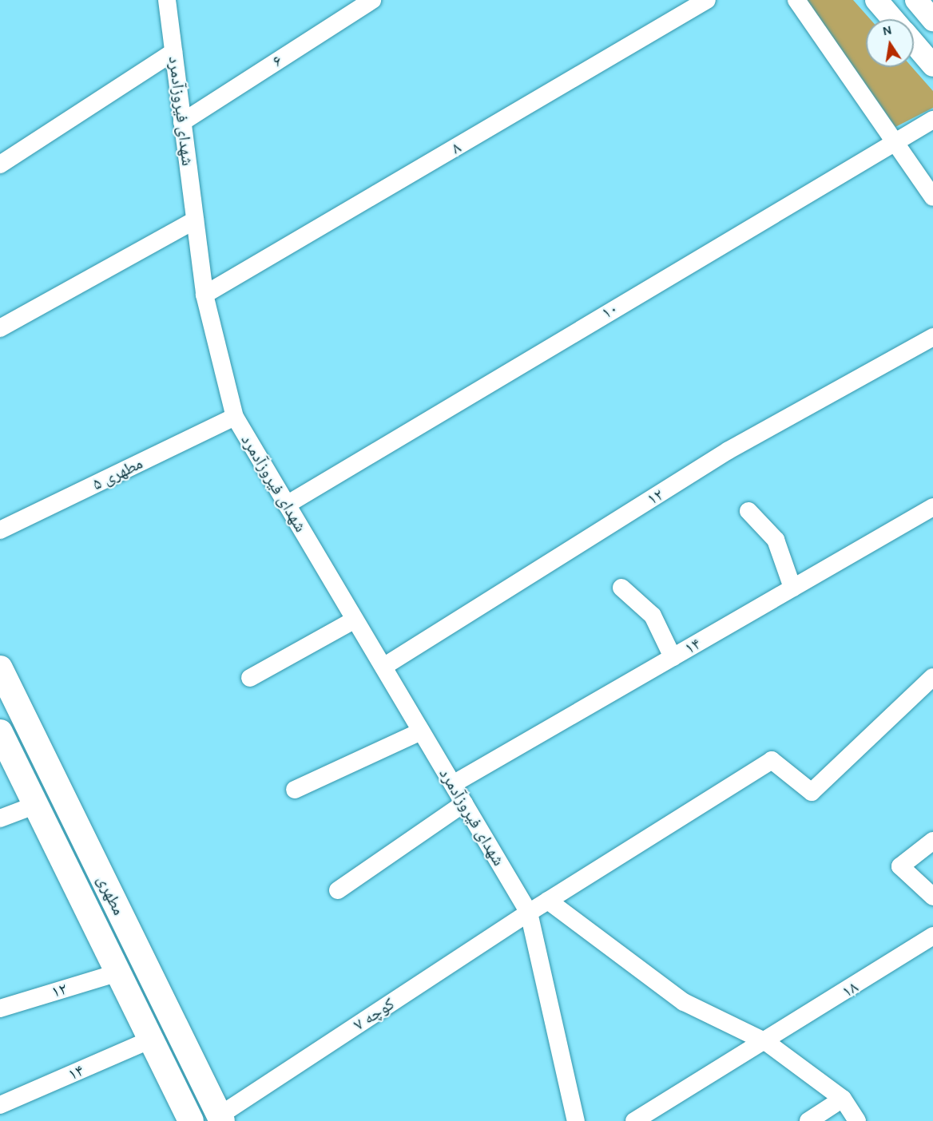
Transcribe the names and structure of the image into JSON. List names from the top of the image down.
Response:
{
  "streets": {
    "main road": ["مطهری"],
    "street": [
      "۶",
      "شهدای فیروزآدمرد",
      "۸",
      "۱۰",
      "مطهری ۵",
      "۱۲",
      "۱۴",
      "۱۸",
      "کوچه ۷"
    ]
  },
  "crossings": [
    ["۶", "شهدای فیروزآدمرد"],
    ["شهدای فیروزآدمرد", "۸"],
    ["شهدای فیروزآدمرد", "۱۰"],
    ["شهدای فیروزآدمرد", "مطهری ۵"],
    ["شهدای فیروزآدمرد", "۱۲"],
    ["شهدای فیروزآدمرد", "۱۴"],
    ["شهدای فیروزآدمرد", "کوچه ۷"],
    ["۱۲", "مطهری"],
    ["۱۴", "مطهری"],
    ["مطهری", "کوچه ۷"]
  ],
  "north": "top"
}
